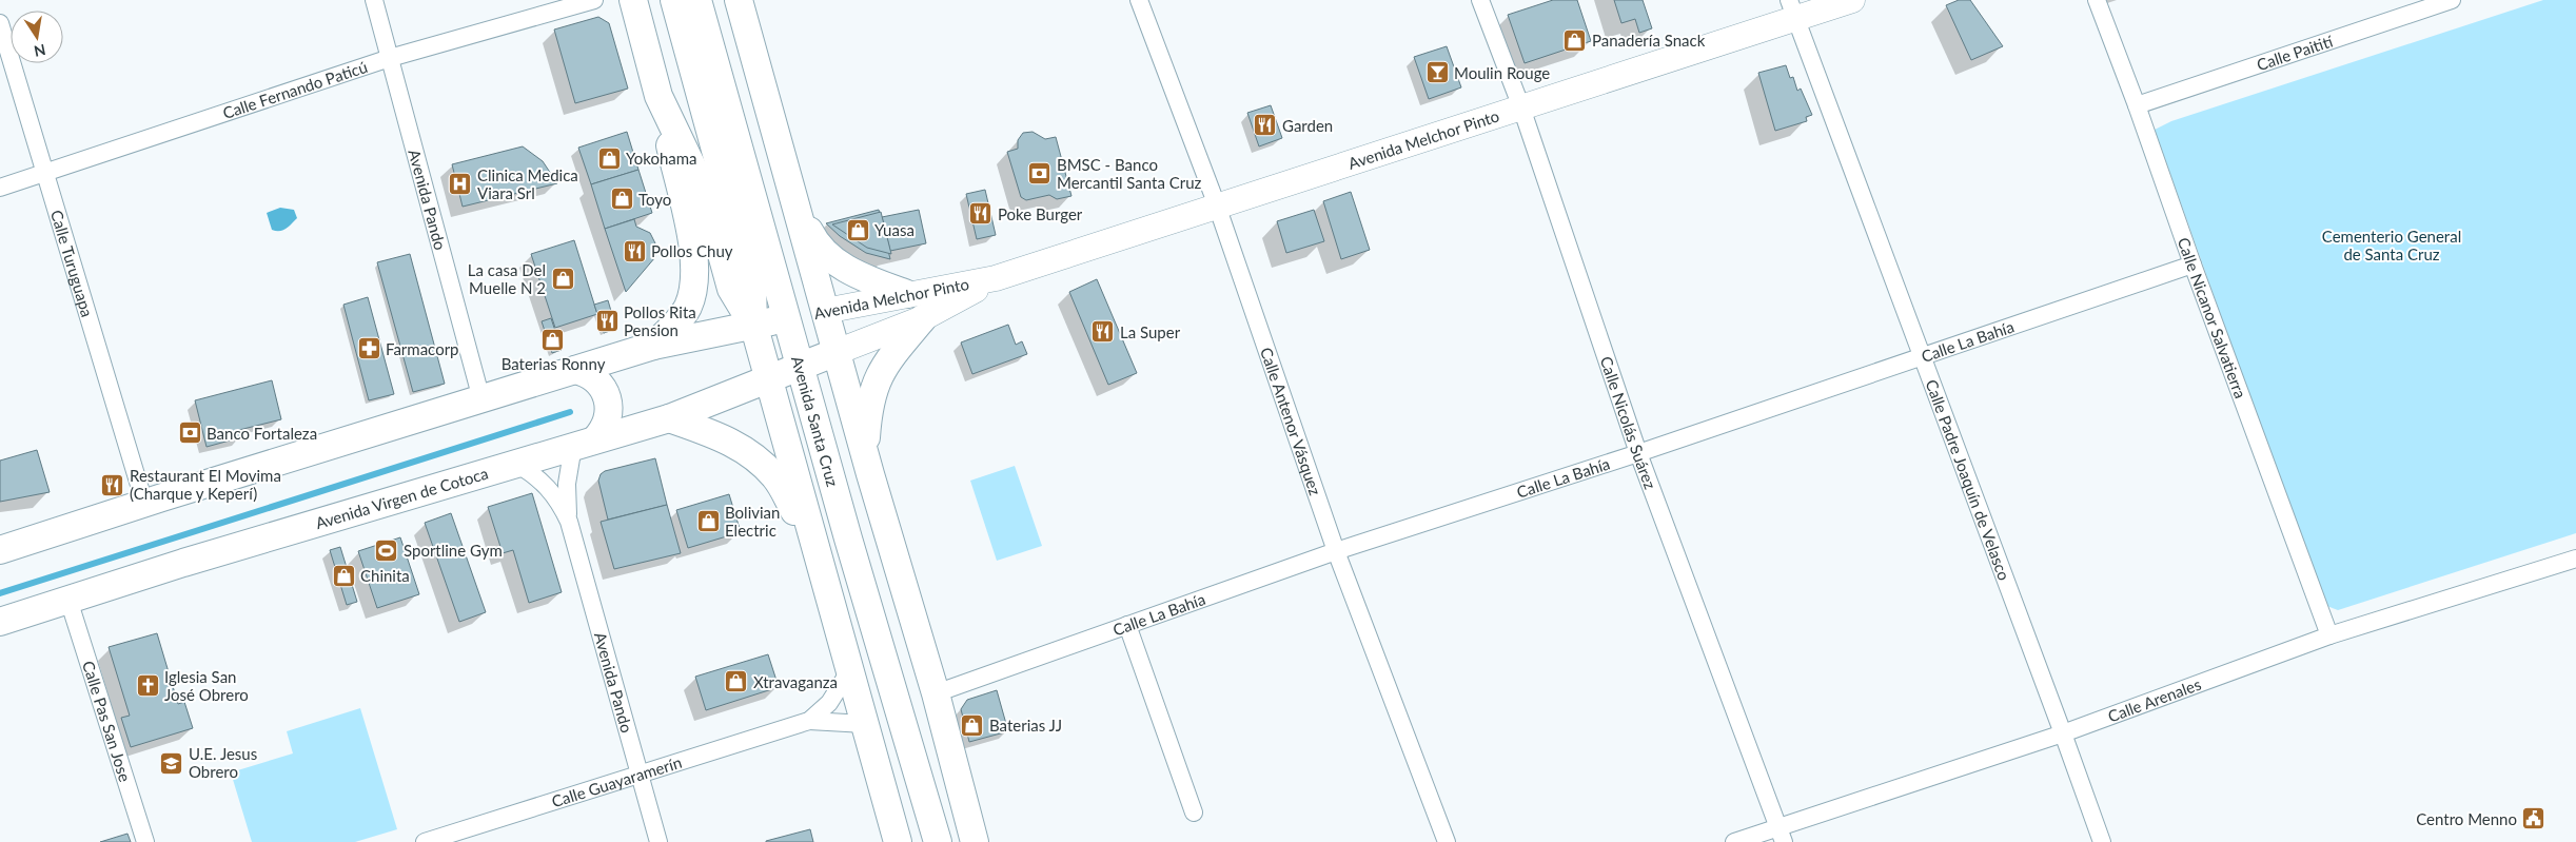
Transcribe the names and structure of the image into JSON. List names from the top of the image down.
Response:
{
  "streets": {
    "main road": ["Avenida Melchor Pinto", "Avenida Santa Cruz", "Avenida Virgen de Cotoca"],
    "street": [
      "Calle Paitití",
      "Calle Fernando Paticú",
      "Avenida Pando",
      "Calle Turuguapa",
      "Calle Nicanor Salvatierra",
      "Calle La Bahía",
      "Calle Antenor Vásquez",
      "Calle Nicolás Suárez",
      "Calle Padre Joaquín de Velasco",
      "Calle Arenales",
      "Calle Pas San Jose",
      "Calle Guayaramerín"
    ]
  },
  "crossings": [
    ["Calle Paitití", "Calle Nicanor Salvatierra"],
    ["Calle Fernando Paticú", "Avenida Pando"],
    ["Calle Fernando Paticú", "Calle Turuguapa"],
    ["Avenida Melchor Pinto", "Avenida Santa Cruz"],
    ["Avenida Melchor Pinto", "Calle Antenor Vásquez"],
    ["Avenida Melchor Pinto", "Calle Nicolás Suárez"],
    ["Avenida Melchor Pinto", "Calle Padre Joaquín de Velasco"],
    ["Avenida Melchor Pinto", "Avenida Virgen de Cotoca"],
    ["Avenida Pando", "Avenida Virgen de Cotoca"],
    ["Avenida Pando", "Calle Guayaramerín"],
    ["Calle Nicanor Salvatierra", "Calle La Bahía"],
    ["Calle Nicanor Salvatierra", "Calle Arenales"],
    ["Calle La Bahía", "Calle Antenor Vásquez"],
    ["Calle La Bahía", "Calle Nicolás Suárez"],
    ["Calle La Bahía", "Calle Padre Joaquín de Velasco"],
    ["Avenida Santa Cruz", "Avenida Virgen de Cotoca"],
    ["Calle Nicolás Suárez", "Calle Arenales"],
    ["Calle Padre Joaquín de Velasco", "Calle Arenales"],
    ["Avenida Virgen de Cotoca", "Calle Pas San Jose"]
  ],
  "parks": ["Cementerio General de Santa Cruz"],
  "places": {
    "shop": [
      "Panadería Snack",
      "Yokohama",
      "Toyo",
      "Yuasa",
      "La casa Del Muelle N 2",
      "Baterias Ronny",
      "Bolivian Electric",
      "Chinita",
      "Xtravaganza",
      "Baterias JJ"
    ],
    "bar": ["Moulin Rouge"],
    "restaurant": [
      "Garden",
      "Poke Burger",
      "Pollos Chuy",
      "Pollos Rita Pension",
      "La Super",
      "Restaurant El Movima (Charque y Keperí)"
    ],
    "bank": ["BMSC - Banco Mercantil Santa Cruz", "Banco Fortaleza"],
    "hospital": ["Clinica Medica Viara Srl"],
    "pharmacy": ["Farmacorp"],
    "sports": ["Sportline Gym"],
    "church": ["Iglesia San José Obrero"],
    "school or university": ["U.E. Jesus Obrero"],
    "public building": ["Centro Menno"]
  },
  "north": "bottom"
}
